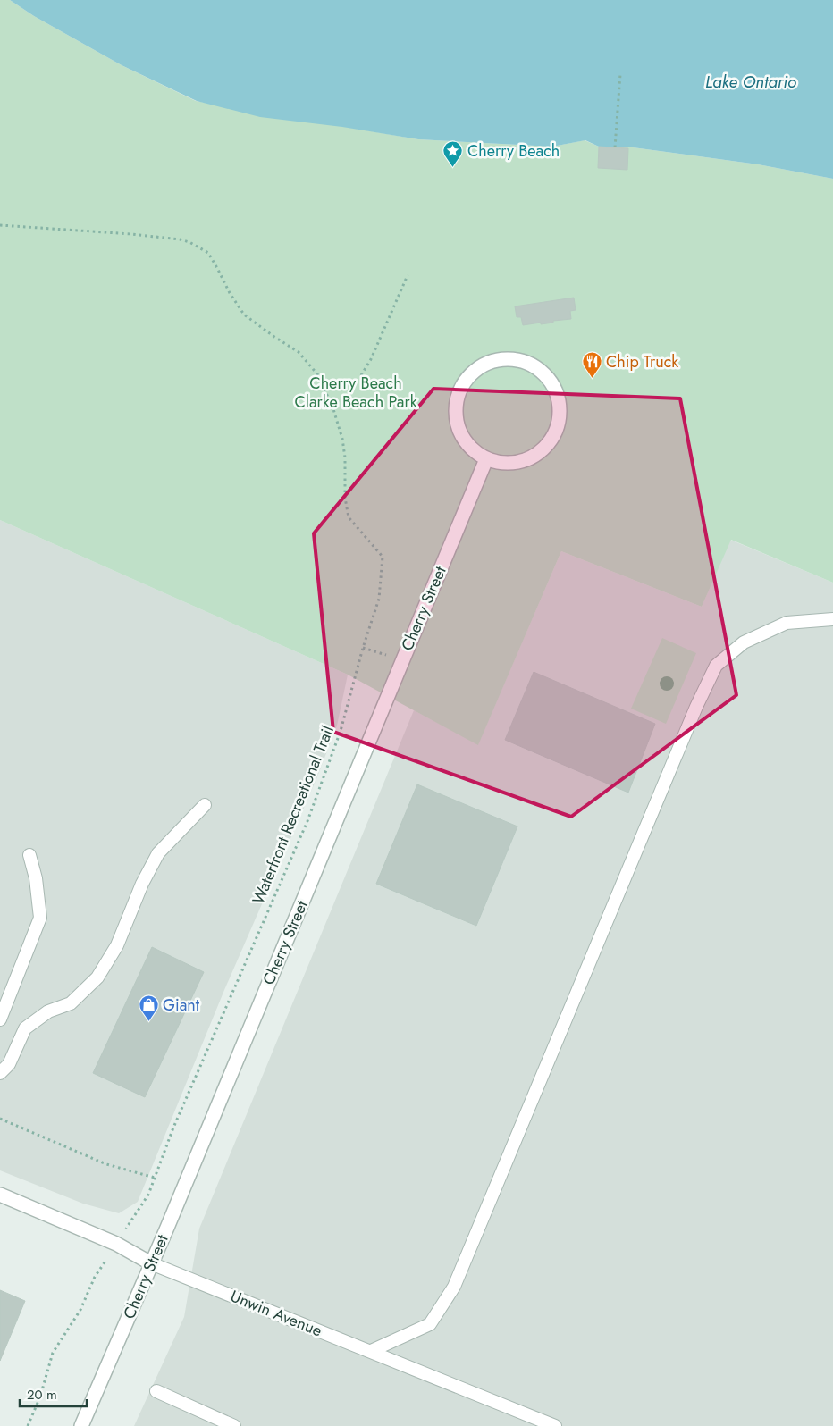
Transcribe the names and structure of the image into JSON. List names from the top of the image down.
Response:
{
  "streets": {
    "street": ["Cherry Street", "Unwin Avenue"],
    "path": ["Waterfront Recreational Trail"]
  },
  "crossings": [
    ["Cherry Street", "Unwin Avenue"]
  ],
  "water": ["Lake Ontario"],
  "parks": ["Cherry Beach Clarke Beach Park"],
  "places": {
    "place": ["Cherry Beach"],
    "restaurant": ["Chip Truck"],
    "shop": ["Giant"]
  },
  "scale_bar": "20 m"
}
